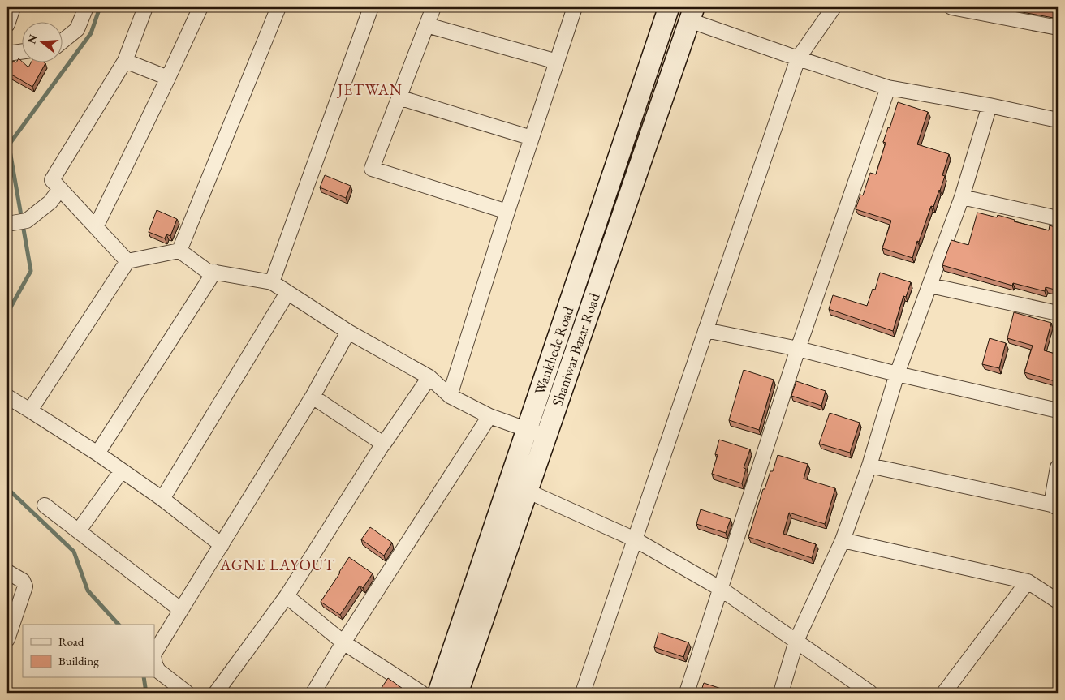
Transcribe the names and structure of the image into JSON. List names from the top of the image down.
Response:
{
  "streets": {
    "main road": ["Shaniwar Bazar Road", "Wankhede Road"]
  },
  "districts": ["JETWAN", "AGNE LAYOUT"],
  "legend": ["Road", "Building"],
  "north": "left"
}
